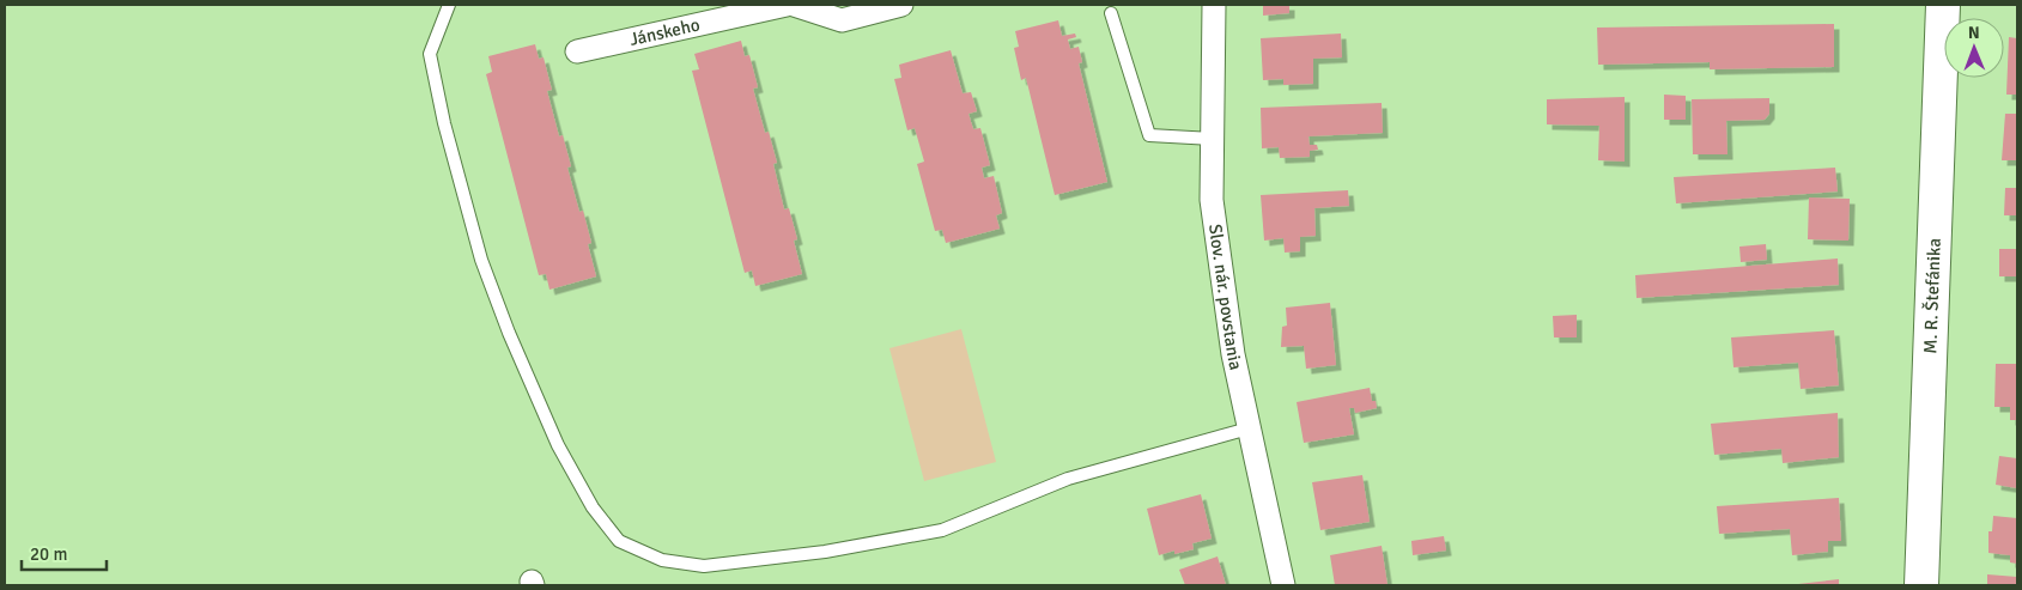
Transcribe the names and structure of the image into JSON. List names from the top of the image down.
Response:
{
  "streets": {
    "street": ["Jánskeho", "M. R. Štefánika", "Slov. nár. povstania"]
  },
  "scale_bar": "20 m",
  "north": "top"
}
